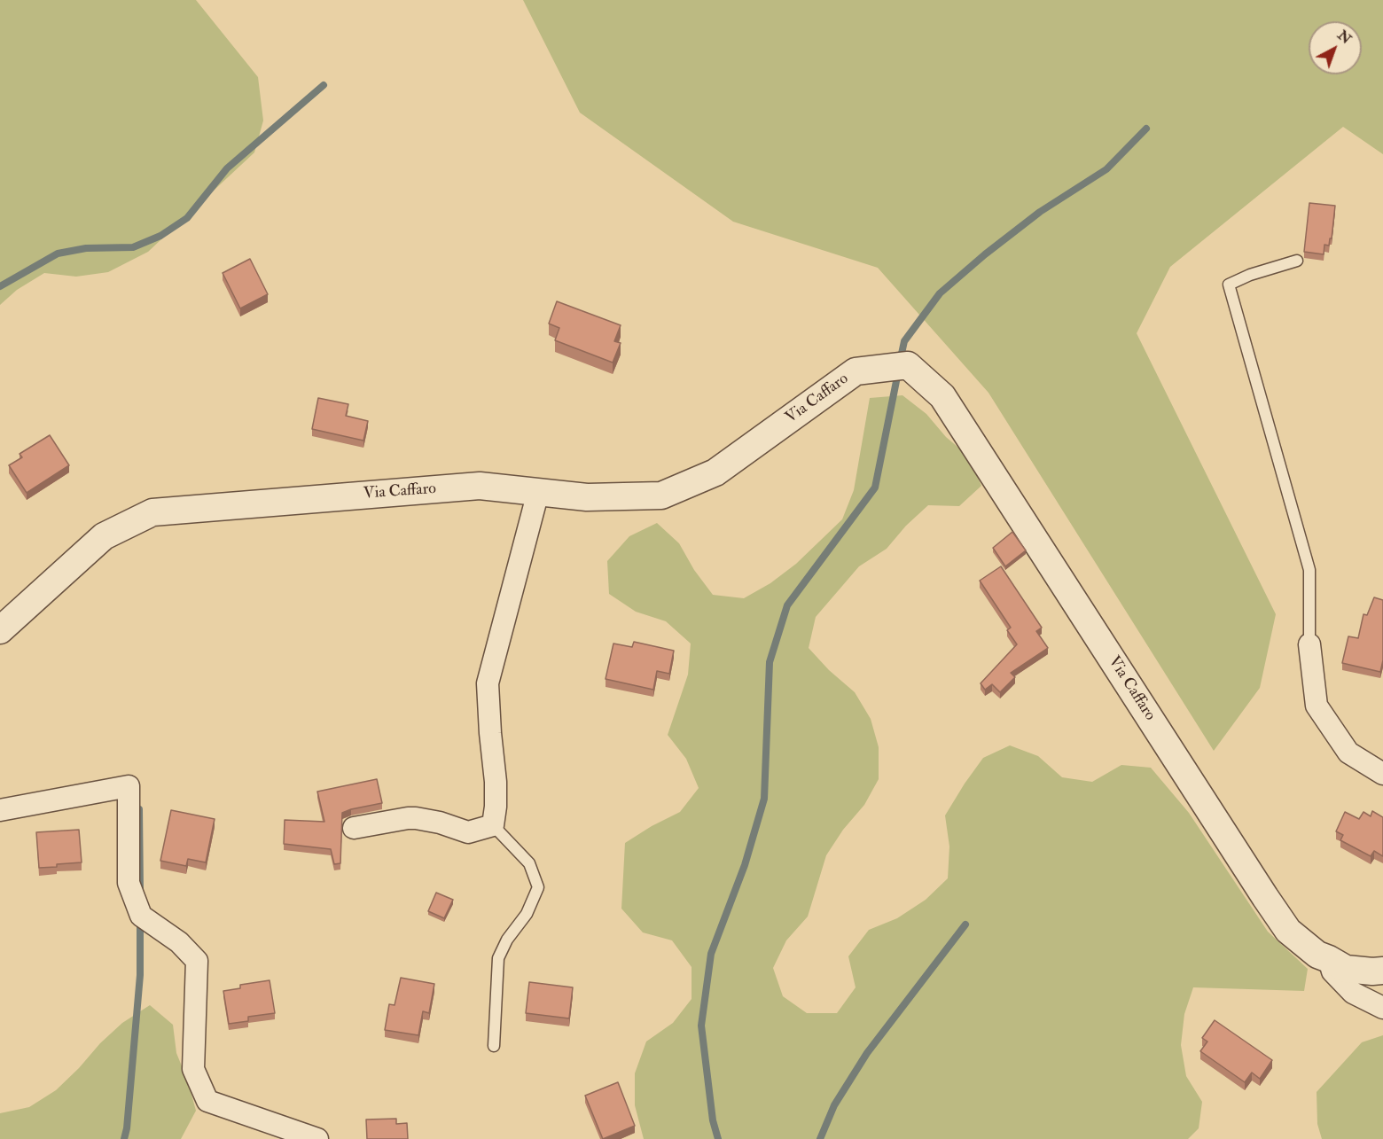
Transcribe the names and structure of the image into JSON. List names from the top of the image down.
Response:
{
  "streets": {
    "street": ["Via Caffaro"]
  },
  "north": "top right"
}
